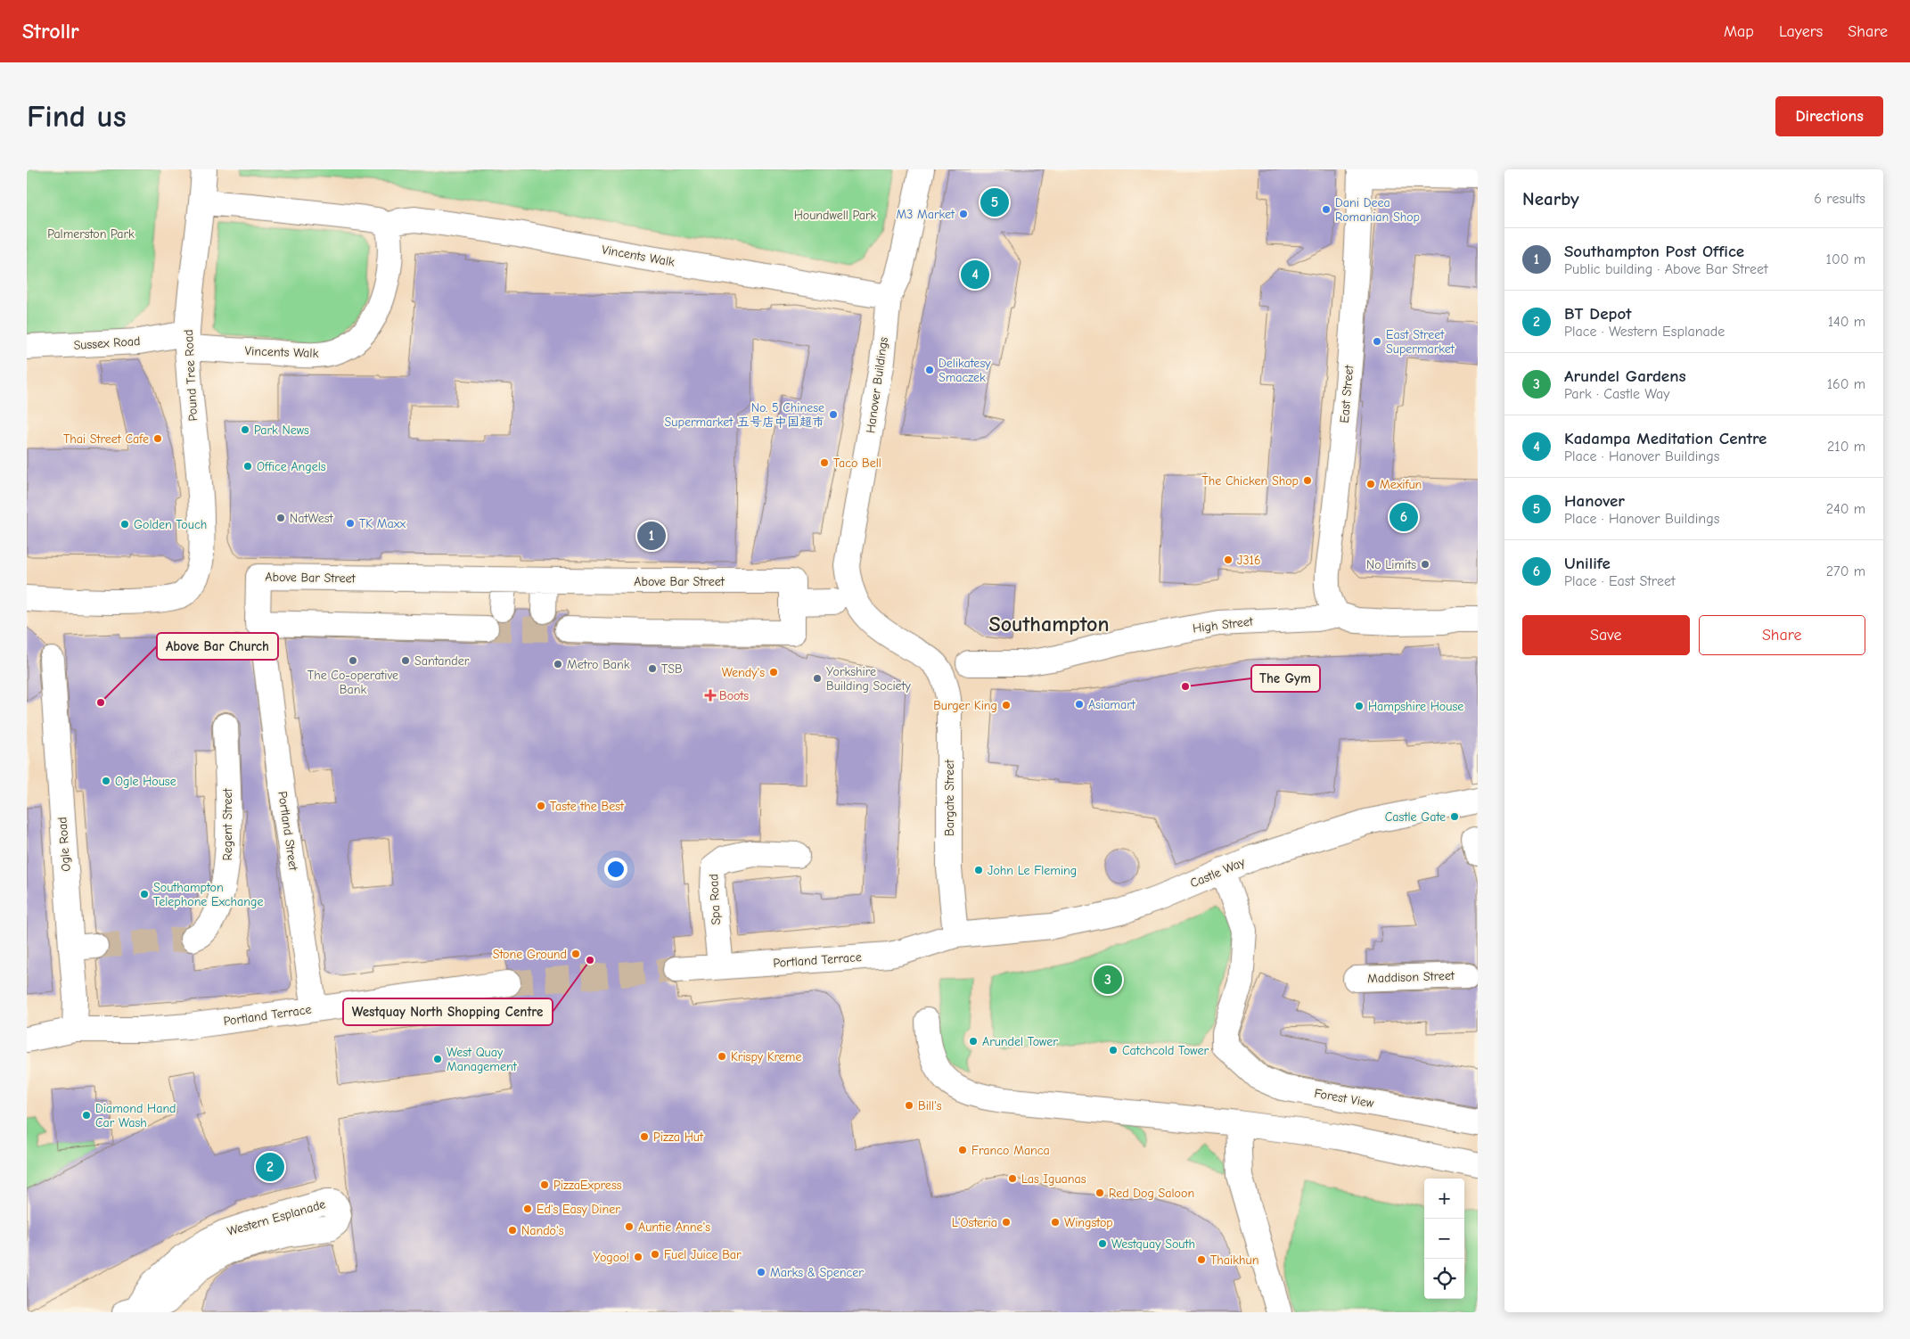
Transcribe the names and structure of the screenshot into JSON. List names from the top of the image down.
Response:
{
  "streets": {
    "street": [
      "Vincents Walk",
      "Sussex Road",
      "Pound Tree Road",
      "Hanover Buildings",
      "East Street",
      "Above Bar Street",
      "High Street",
      "Bargate Street",
      "Regent Street",
      "Portland Street",
      "Ogle Road",
      "Castle Way",
      "Spa Road",
      "Portland Terrace",
      "Maddison Street",
      "Forest View",
      "Western Esplanade"
    ]
  },
  "crossings": [
    ["Vincents Walk", "Sussex Road"],
    ["Vincents Walk", "Pound Tree Road"],
    ["Vincents Walk", "Hanover Buildings"],
    ["Sussex Road", "Pound Tree Road"],
    ["Hanover Buildings", "Bargate Street"],
    ["East Street", "High Street"],
    ["Bargate Street", "Castle Way"],
    ["Bargate Street", "Portland Terrace"],
    ["Portland Street", "Portland Terrace"],
    ["Ogle Road", "Portland Terrace"],
    ["Castle Way", "Portland Terrace"],
    ["Castle Way", "Forest View"],
    ["Spa Road", "Portland Terrace"]
  ],
  "districts": ["Southampton"],
  "parks": ["Houndwell Park", "Palmerston Park"],
  "places": {
    "other": [
      "Dani Deea Romanian Shop",
      "M3 Market",
      "East Street Supermarket",
      "Delikatesy Smaczek",
      "No. 5 Chinese Supermarket 五号店中国超市",
      "Park News",
      "Thai Street Cafe",
      "Taco Bell",
      "Office Angels",
      "The Chicken Shop",
      "Mexifun",
      "NatWest",
      "TK Maxx",
      "Golden Touch",
      "J316",
      "No Limits",
      "The Co-operative Bank",
      "Santander",
      "Metro Bank",
      "TSB",
      "Wendy's",
      "Yorkshire Building Society",
      "The Gym",
      "Above Bar Church",
      "Asiamart",
      "Burger King",
      "Hampshire House",
      "Ogle House",
      "Taste the Best",
      "Castle Gate",
      "John Le Fleming",
      "Southampton Telephone Exchange",
      "Stone Ground",
      "Westquay North Shopping Centre",
      "Arundel Tower",
      "Catchcold Tower",
      "Krispy Kreme",
      "West Quay Management",
      "Bill's",
      "Diamond Hand Car Wash",
      "Pizza Hut",
      "Franco Manca",
      "Las Iguanas",
      "PizzaExpress",
      "Red Dog Saloon",
      "Ed's Easy Diner",
      "L'Osteria",
      "Wingstop",
      "Auntie Anne's",
      "Nando's",
      "Westquay South",
      "Fuel Juice Bar",
      "Yogoo!",
      "Thaikhun",
      "Marks & Spencer"
    ],
    "health": ["Boots"]
  },
  "page": {
    "header": "Strollr",
    "nav": ["Map", "Layers", "Share"],
    "buttons": [
      "Directions",
      ["Save", "Share"]
    ],
    "title": "Find us",
    "heading": ["Nearby", "6 results"],
    "pins": [
      "5",
      "4",
      "6",
      "1",
      "3",
      "2"
    ],
    "list": [
      {
        "mark": "1",
        "name": "Southampton Post Office",
        "note": "Public building · Above Bar Street",
        "value": "100 m"
      },
      {
        "mark": "2",
        "name": "BT Depot",
        "note": "Place · Western Esplanade",
        "value": "140 m"
      },
      {
        "mark": "3",
        "name": "Arundel Gardens",
        "note": "Park · Castle Way",
        "value": "160 m"
      },
      {
        "mark": "4",
        "name": "Kadampa Meditation Centre",
        "note": "Place · Hanover Buildings",
        "value": "210 m"
      },
      {
        "mark": "5",
        "name": "Hanover",
        "note": "Place · Hanover Buildings",
        "value": "240 m"
      },
      {
        "mark": "6",
        "name": "Unilife",
        "note": "Place · East Street",
        "value": "270 m"
      }
    ],
    "map_buttons": ["+", "−"]
  }
}
